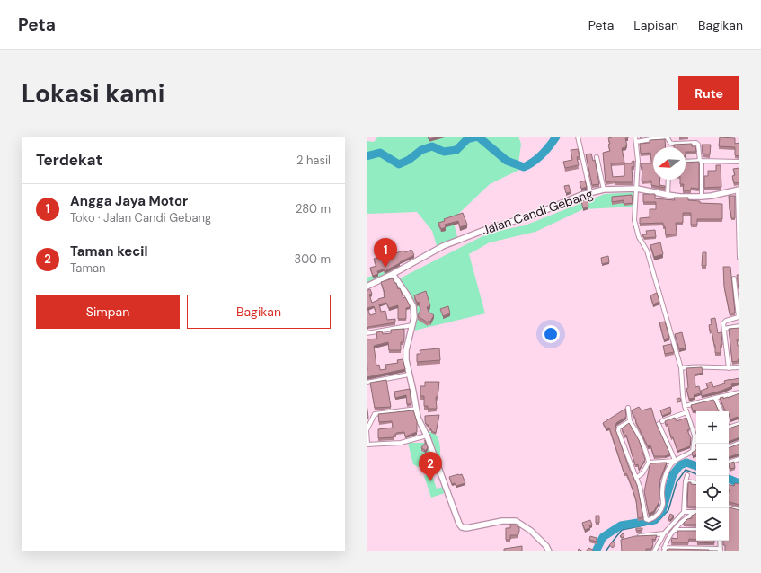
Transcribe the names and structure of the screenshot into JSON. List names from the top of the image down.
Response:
{
  "streets": {
    "main road": ["Jalan Candi Gebang"]
  },
  "north": "left",
  "page": {
    "header": "Peta",
    "nav": ["Peta", "Lapisan", "Bagikan"],
    "buttons": [
      "Rute",
      ["Simpan", "Bagikan"]
    ],
    "title": "Lokasi kami",
    "heading": ["Terdekat", "2 hasil"],
    "list": [
      {
        "mark": "1",
        "name": "Angga Jaya Motor",
        "note": "Toko · Jalan Candi Gebang",
        "value": "280 m"
      },
      {
        "mark": "2",
        "name": "Taman kecil",
        "note": "Taman",
        "value": "300 m"
      }
    ],
    "pins": ["1", "2"],
    "map_buttons": ["+", "−"]
  }
}
